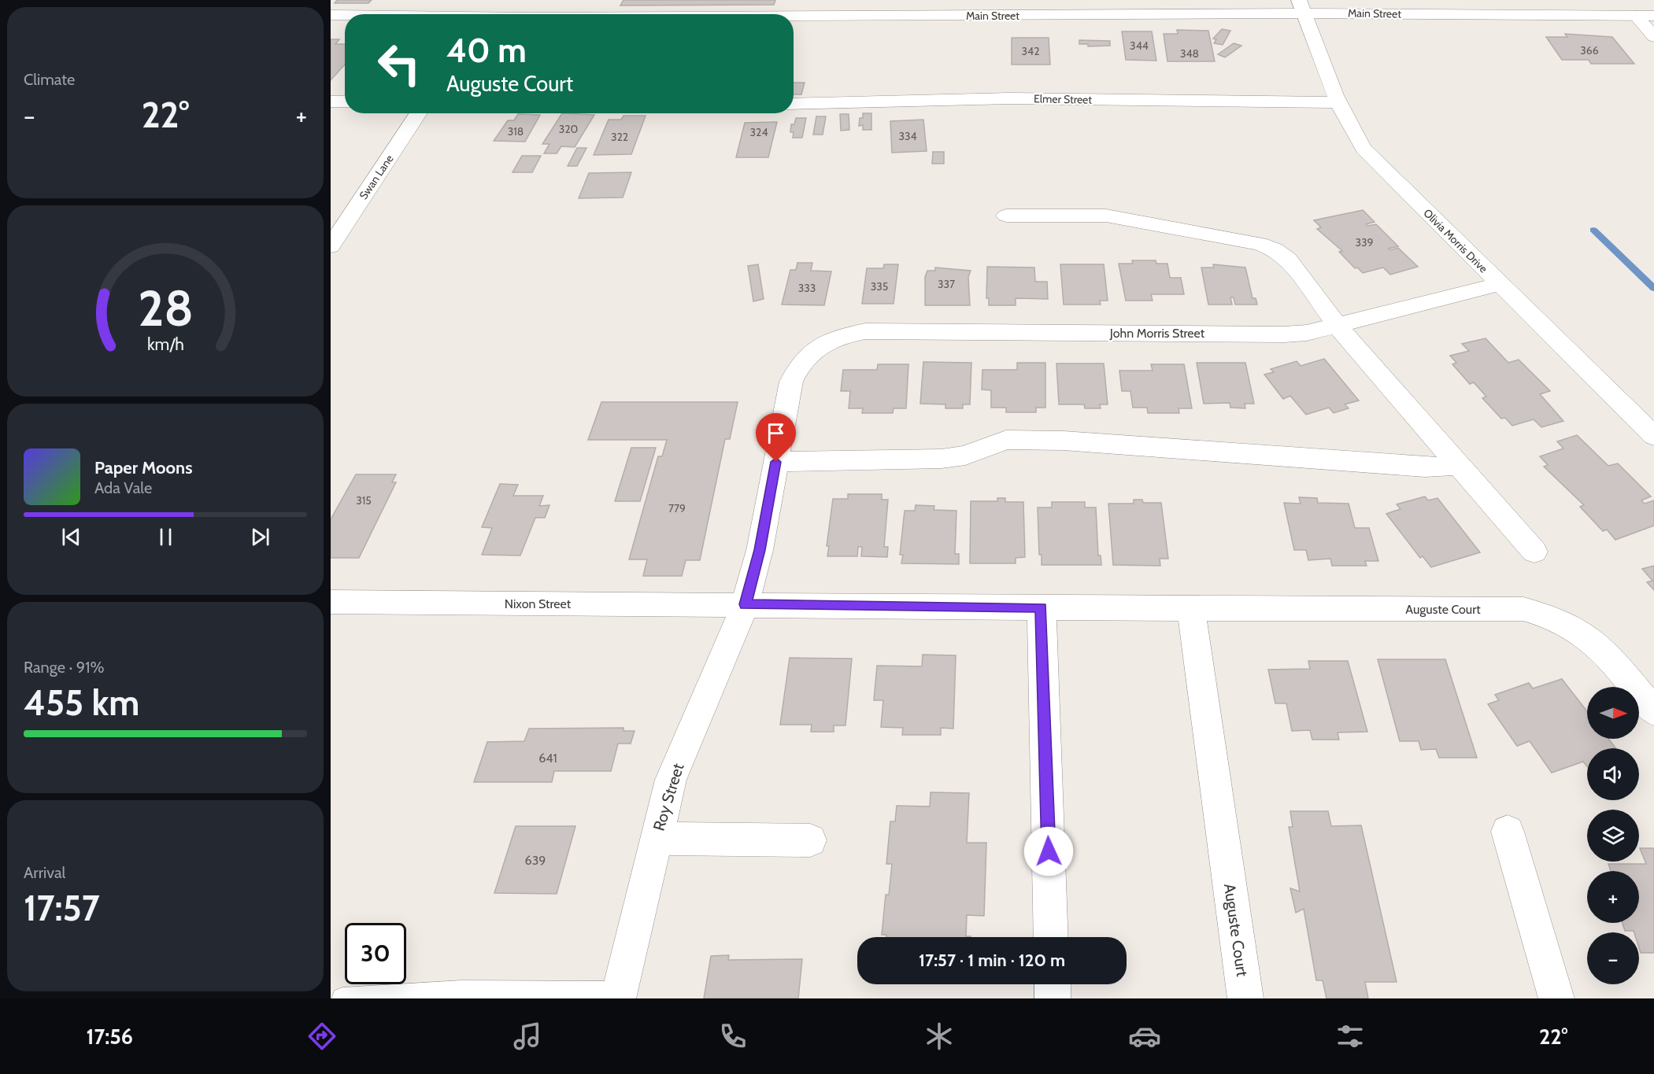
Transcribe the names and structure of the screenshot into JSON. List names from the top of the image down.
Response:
{
  "streets": {
    "street": [
      "Main Street",
      "Elmer Street",
      "Swan Lane",
      "Olivia Morris Drive",
      "John Morris Street",
      "Nixon Street",
      "Auguste Court",
      "Roy Street"
    ]
  },
  "crossings": [
    ["Main Street", "Olivia Morris Drive"],
    ["Elmer Street", "Olivia Morris Drive"],
    ["Olivia Morris Drive", "John Morris Street"],
    ["John Morris Street", "Roy Street"],
    ["Nixon Street", "Auguste Court"],
    ["Nixon Street", "Roy Street"],
    ["Auguste Court", "Roy Street"]
  ],
  "house_numbers": [
    "344",
    "366",
    "342",
    "348",
    "320",
    "318",
    "324",
    "334",
    "322",
    "339",
    "337",
    "335",
    "333",
    "315",
    "779",
    "641",
    "639"
  ],
  "north": "right",
  "page": {
    "tile": [
      "Climate",
      ["Range · 91%", "455 km"],
      ["Arrival", "17:57"]
    ],
    "turn": ["40 m", "Auguste Court"],
    "heat": ["−", "22°", "+"],
    "song": ["Paper Moons", "Ada Vale"],
    "map_buttons": ["+", "−"],
    "limit": "30",
    "trip": "17:57 · 1 min · 120 m",
    "tabs": ["17:56", "22°"],
    "gauge": ["28", "km/h"]
  }
}
